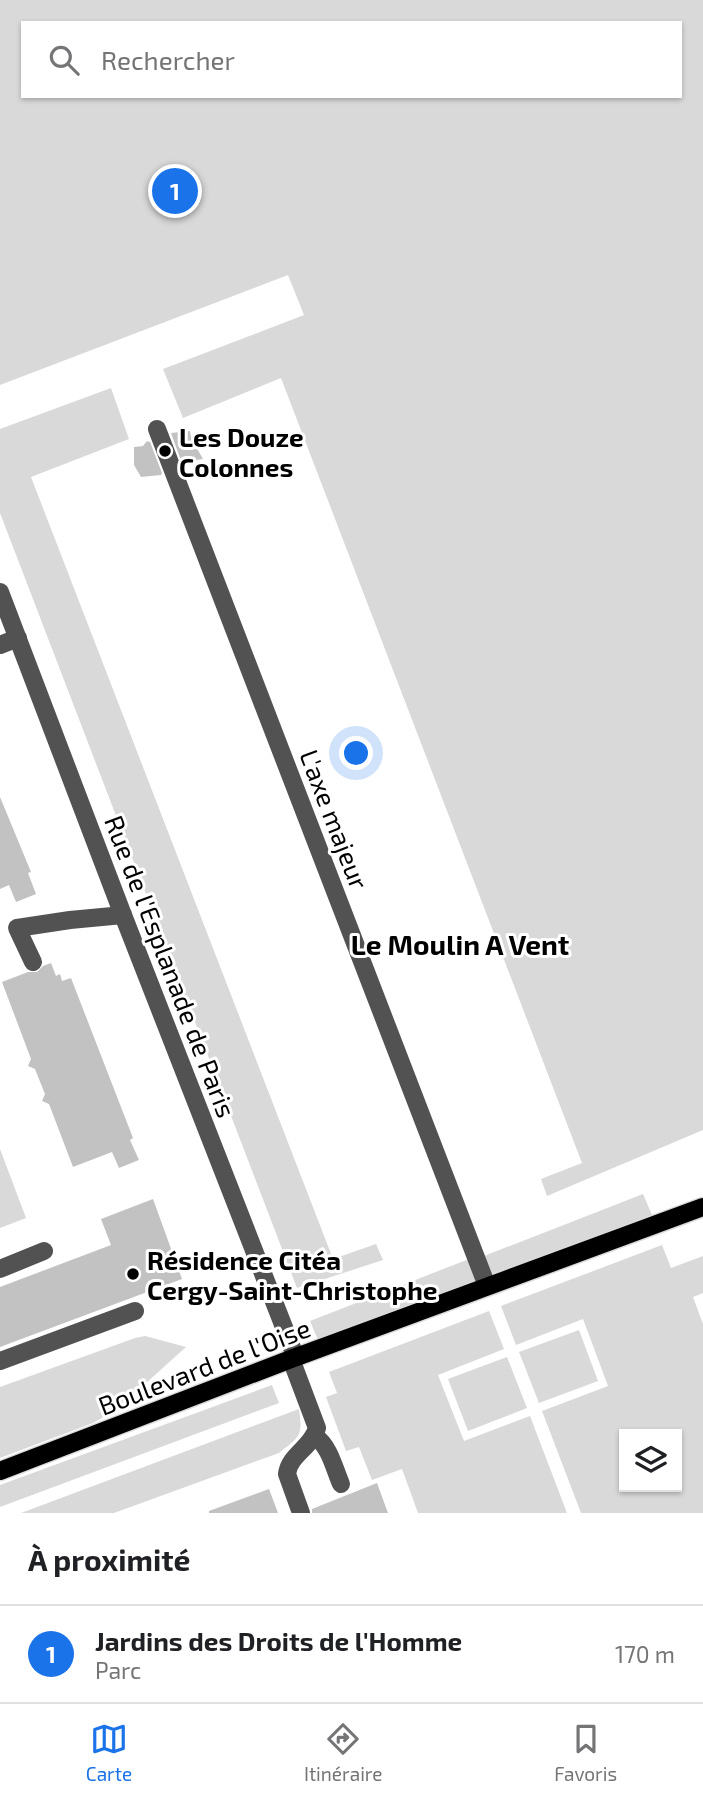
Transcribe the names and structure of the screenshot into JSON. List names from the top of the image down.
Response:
{
  "streets": {
    "main road": ["Boulevard de l'Oise"],
    "street": ["L'axe majeur", "Rue de l'Esplanade de Paris"]
  },
  "crossings": [
    ["L'axe majeur", "Boulevard de l'Oise"],
    ["Rue de l'Esplanade de Paris", "Boulevard de l'Oise"]
  ],
  "districts": ["Le Moulin A Vent"],
  "places": ["Les Douze Colonnes", "Résidence Citéa Cergy-Saint-Christophe"],
  "page": {
    "search": "Rechercher",
    "pins": "1",
    "heading": "À proximité",
    "list": [
      {
        "mark": "1",
        "name": "Jardins des Droits de l'Homme",
        "note": "Parc",
        "value": "170 m"
      }
    ],
    "nav": ["Carte", "Itinéraire", "Favoris"]
  }
}
